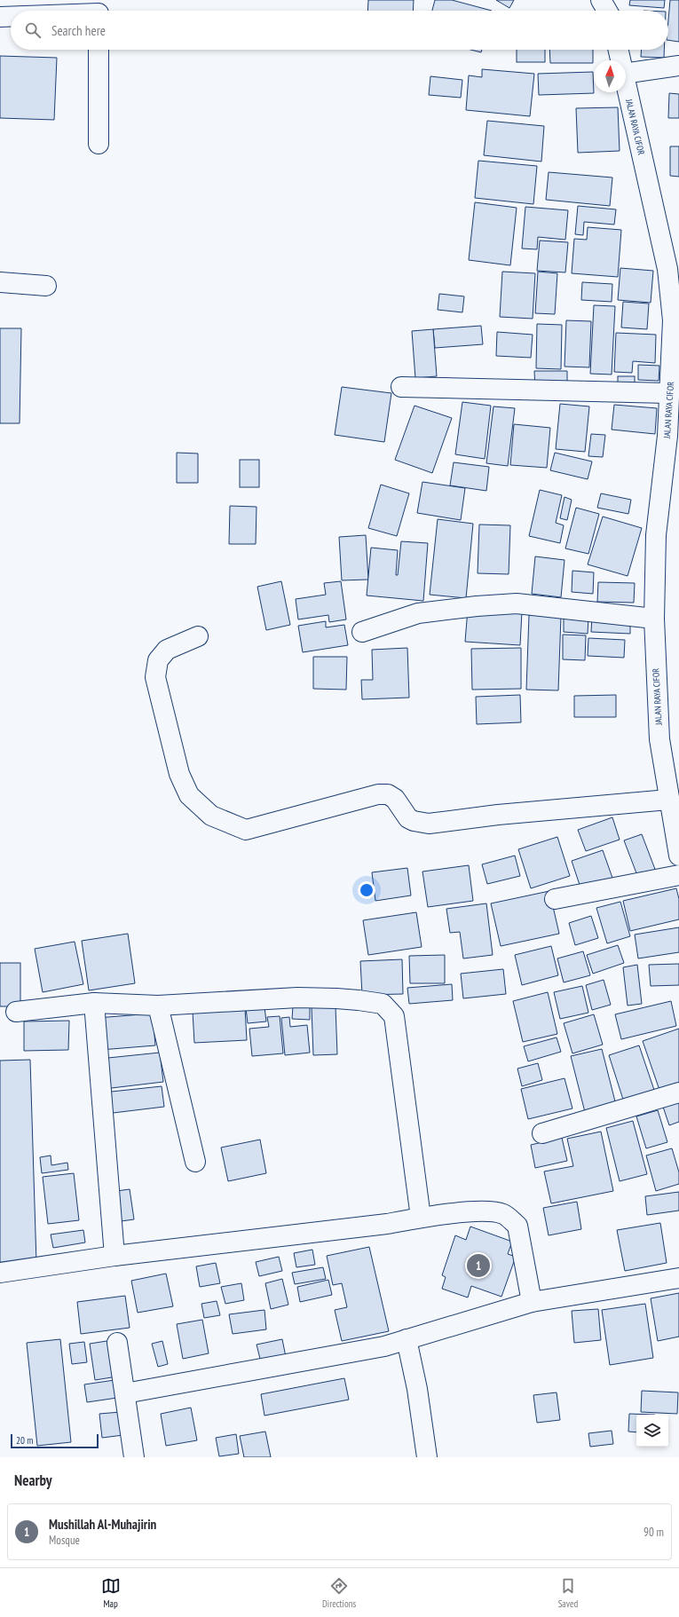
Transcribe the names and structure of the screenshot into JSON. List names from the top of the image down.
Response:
{
  "streets": {
    "street": ["JALAN RAYA CIFOR"]
  },
  "scale_bar": "20 m",
  "north": "top",
  "page": {
    "search": "Search here",
    "pins": "1",
    "scale": "20 m",
    "heading": "Nearby",
    "list": [
      {
        "mark": "1",
        "name": "Mushillah Al-Muhajirin",
        "note": "Mosque",
        "value": "90 m"
      }
    ],
    "nav": ["Map", "Directions", "Saved"]
  }
}
